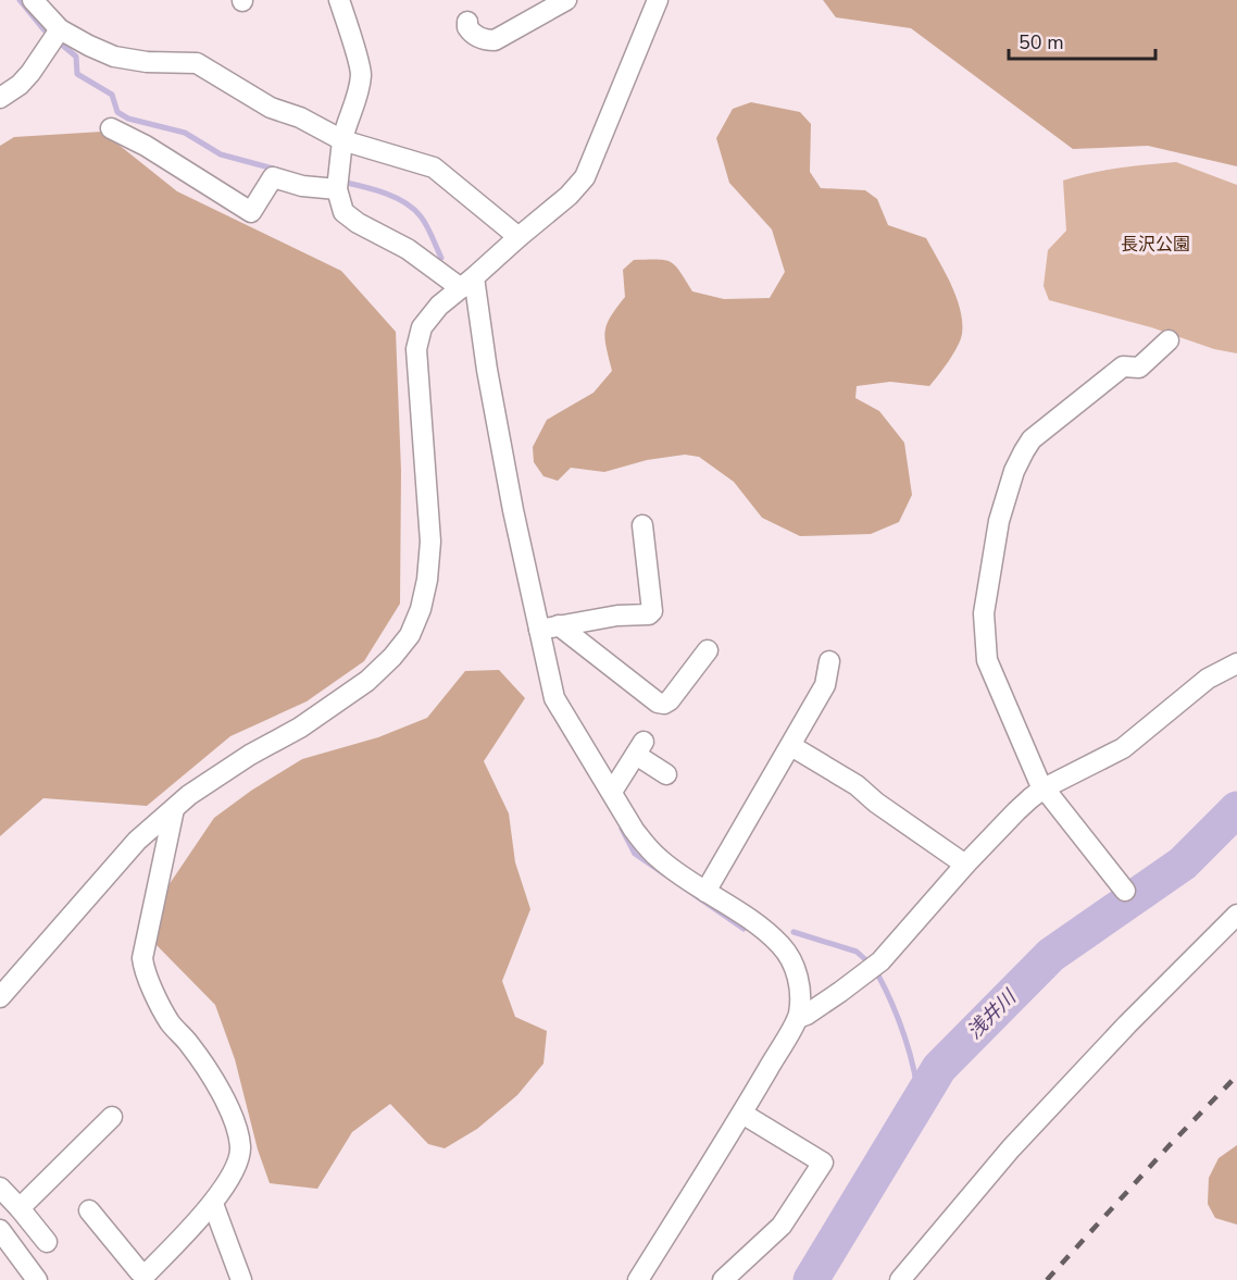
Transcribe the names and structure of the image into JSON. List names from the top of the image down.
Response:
{
  "water": ["浅井川"],
  "parks": ["長沢公園"],
  "scale_bar": "50 m"
}
